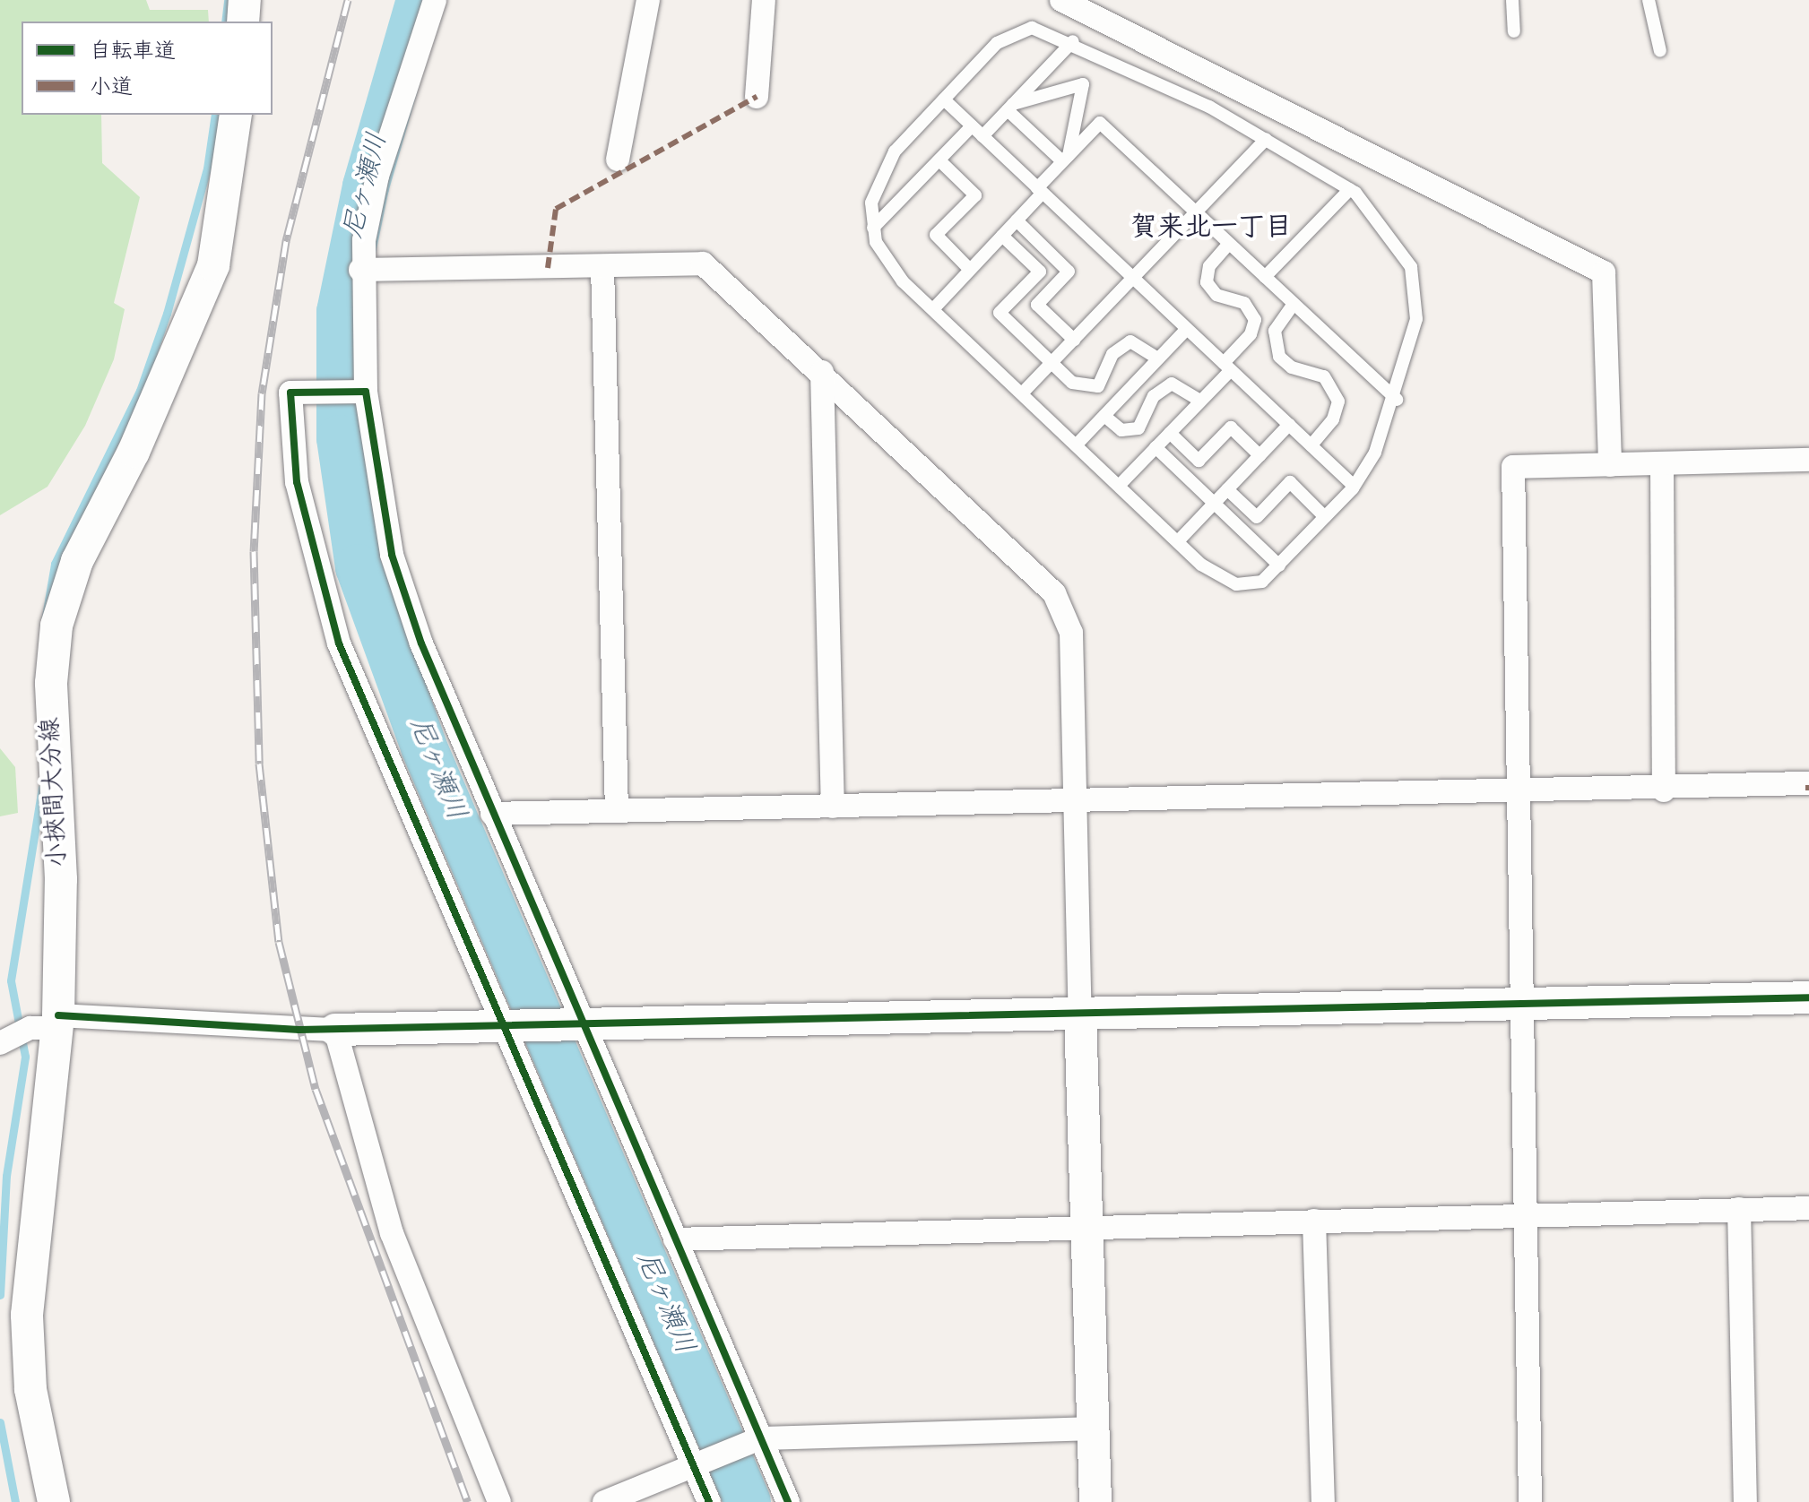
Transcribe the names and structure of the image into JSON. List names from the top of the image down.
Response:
{
  "streets": {
    "street": ["小挾間大分線"]
  },
  "districts": ["賀来北一丁目"],
  "water": ["尼ヶ瀬川"],
  "legend": ["自転車道", "小道"]
}
